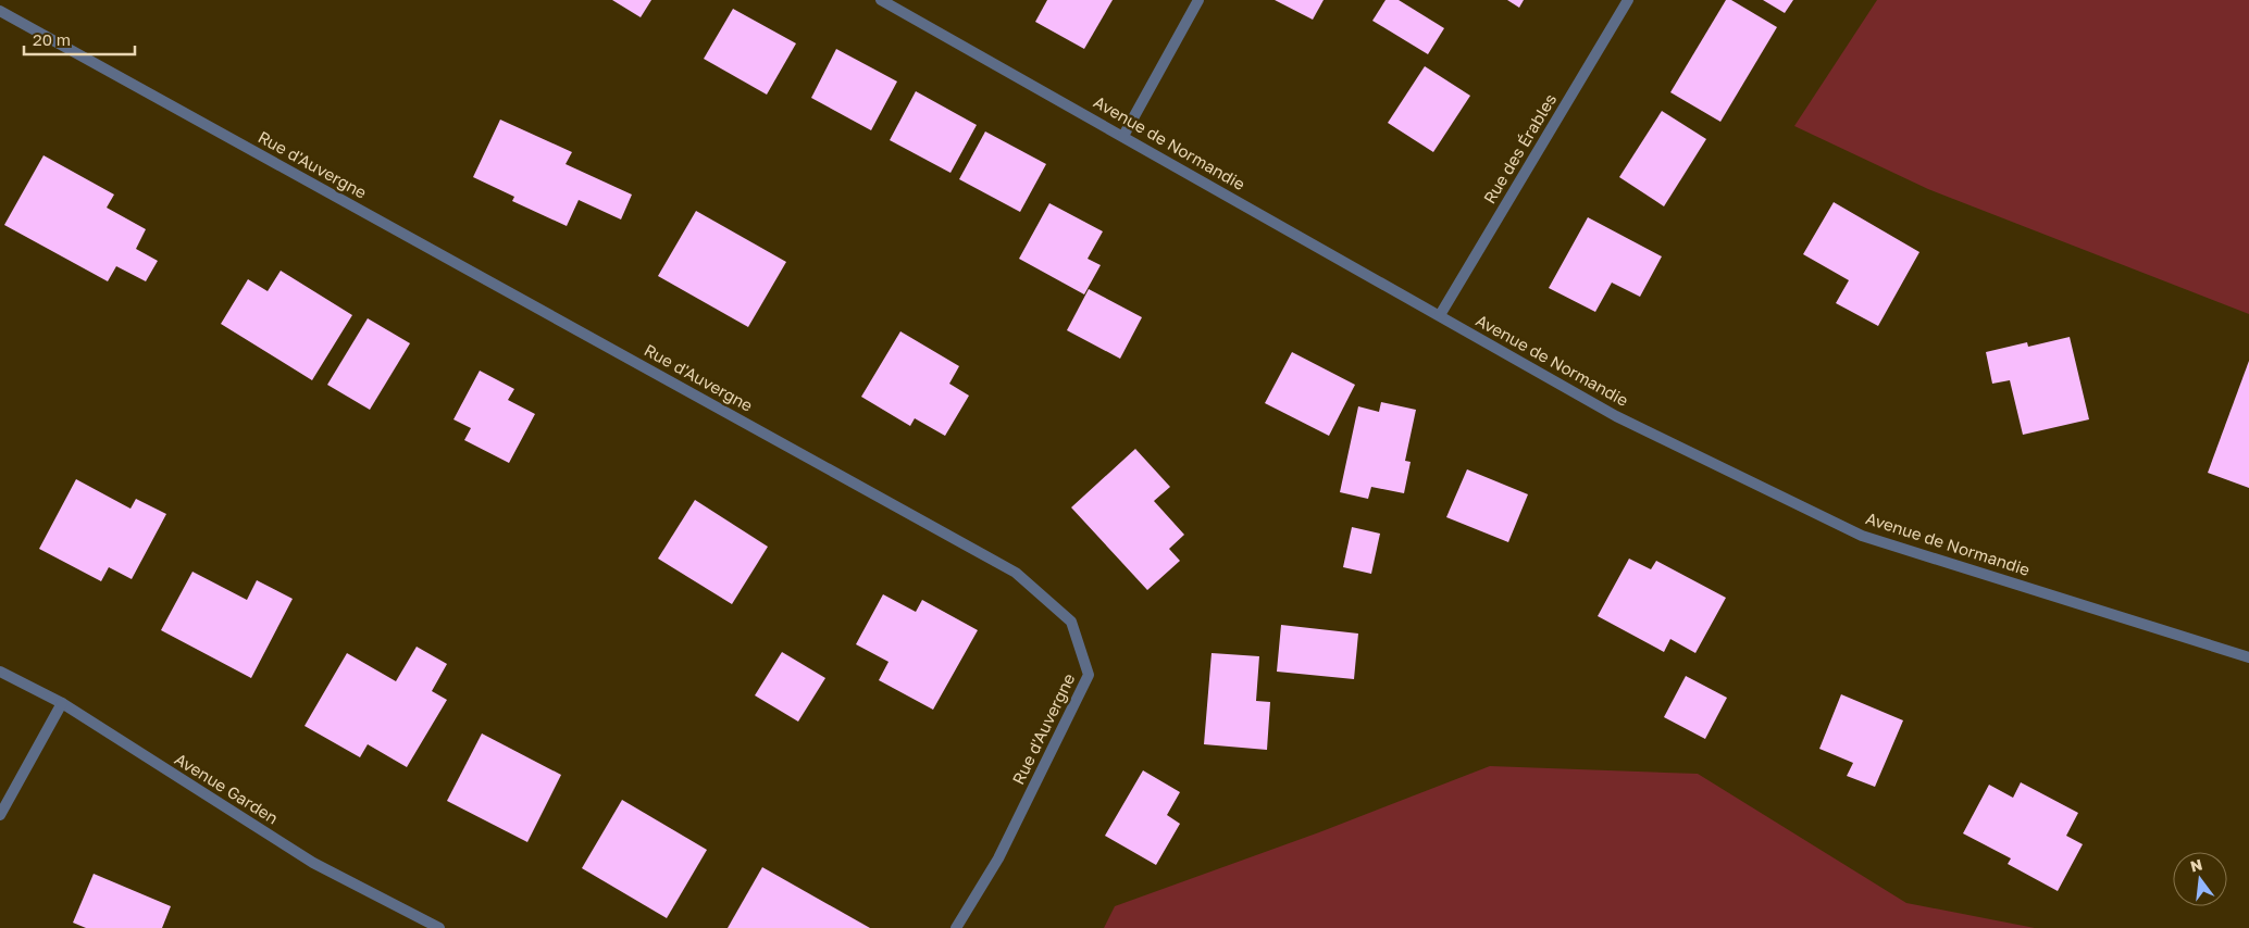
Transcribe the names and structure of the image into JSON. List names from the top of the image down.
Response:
{
  "streets": {
    "street": [
      "Avenue de Normandie",
      "Rue des Érables",
      "Rue d'Auvergne",
      "Avenue Garden"
    ]
  },
  "crossings": [
    ["Avenue de Normandie", "Rue des Érables"]
  ],
  "scale_bar": "20 m",
  "north": "top"
}
